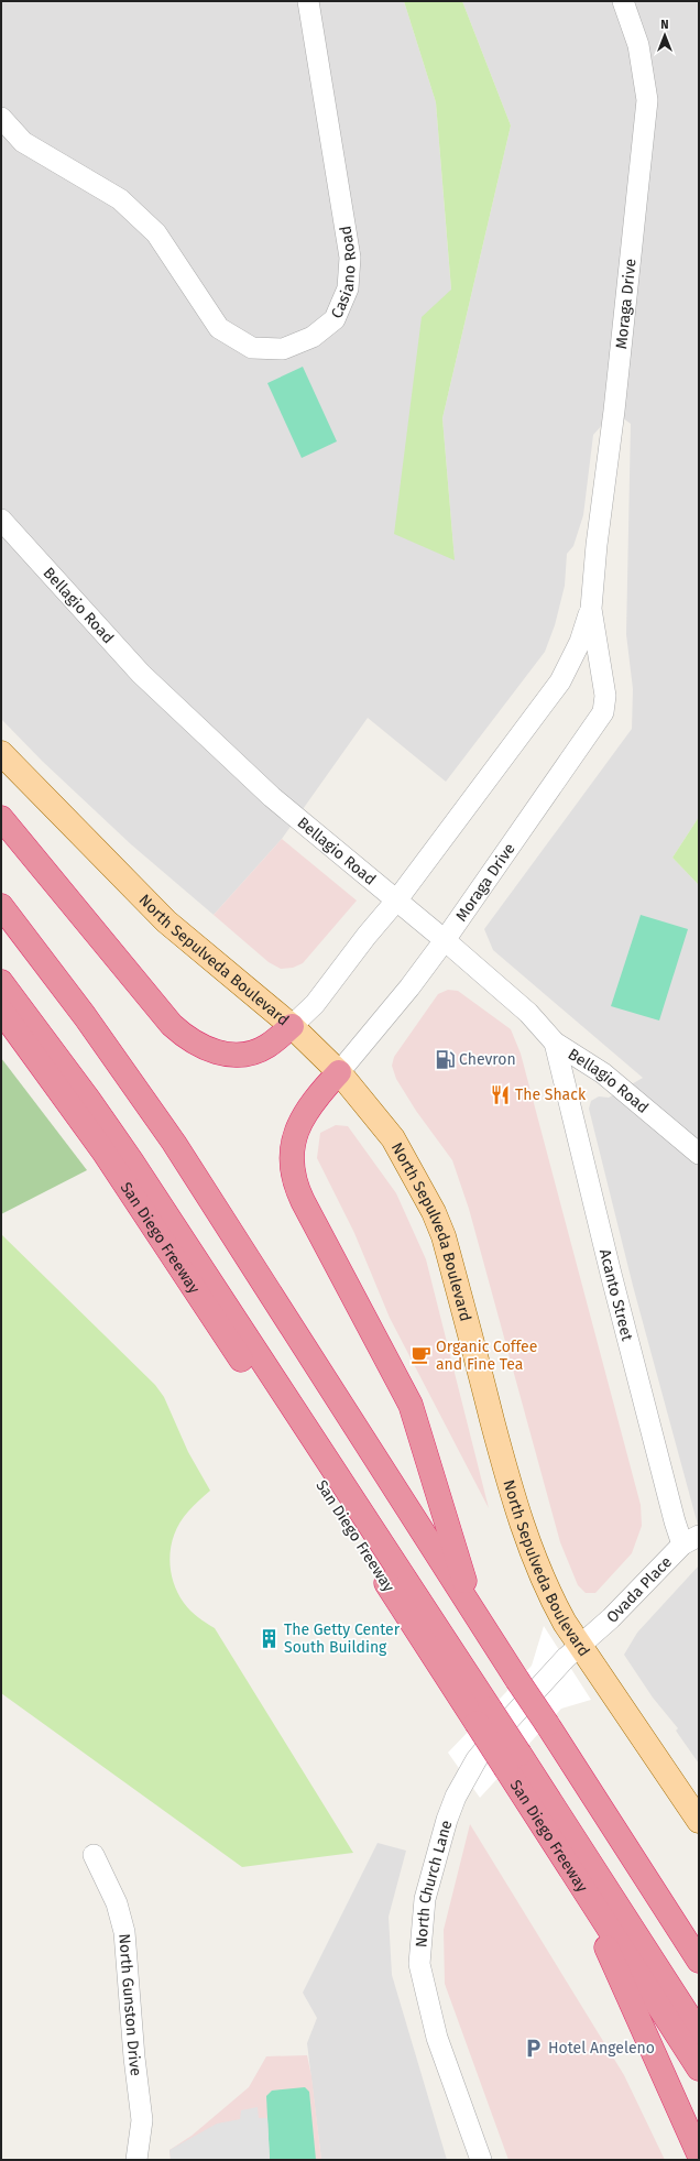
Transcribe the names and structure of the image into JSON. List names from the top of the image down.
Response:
{
  "streets": {
    "highway": ["San Diego Freeway"],
    "main road": ["North Sepulveda Boulevard"],
    "street": [
      "Casiano Road",
      "Moraga Drive",
      "Bellagio Road",
      "Acanto Street",
      "Ovada Place",
      "North Church Lane",
      "North Gunston Drive"
    ]
  },
  "crossings": [
    ["Moraga Drive", "Bellagio Road"],
    ["Moraga Drive", "North Sepulveda Boulevard"],
    ["Bellagio Road", "Acanto Street"],
    ["North Sepulveda Boulevard", "Ovada Place"],
    ["North Sepulveda Boulevard", "North Church Lane"],
    ["Acanto Street", "Ovada Place"],
    ["Ovada Place", "North Church Lane"]
  ],
  "places": {
    "fuel station": ["Chevron"],
    "restaurant": ["The Shack"],
    "cafe": ["Organic Coffee and Fine Tea"],
    "building": ["The Getty Center South Building"],
    "parking": ["Hotel Angeleno"]
  },
  "north": "top"
}
